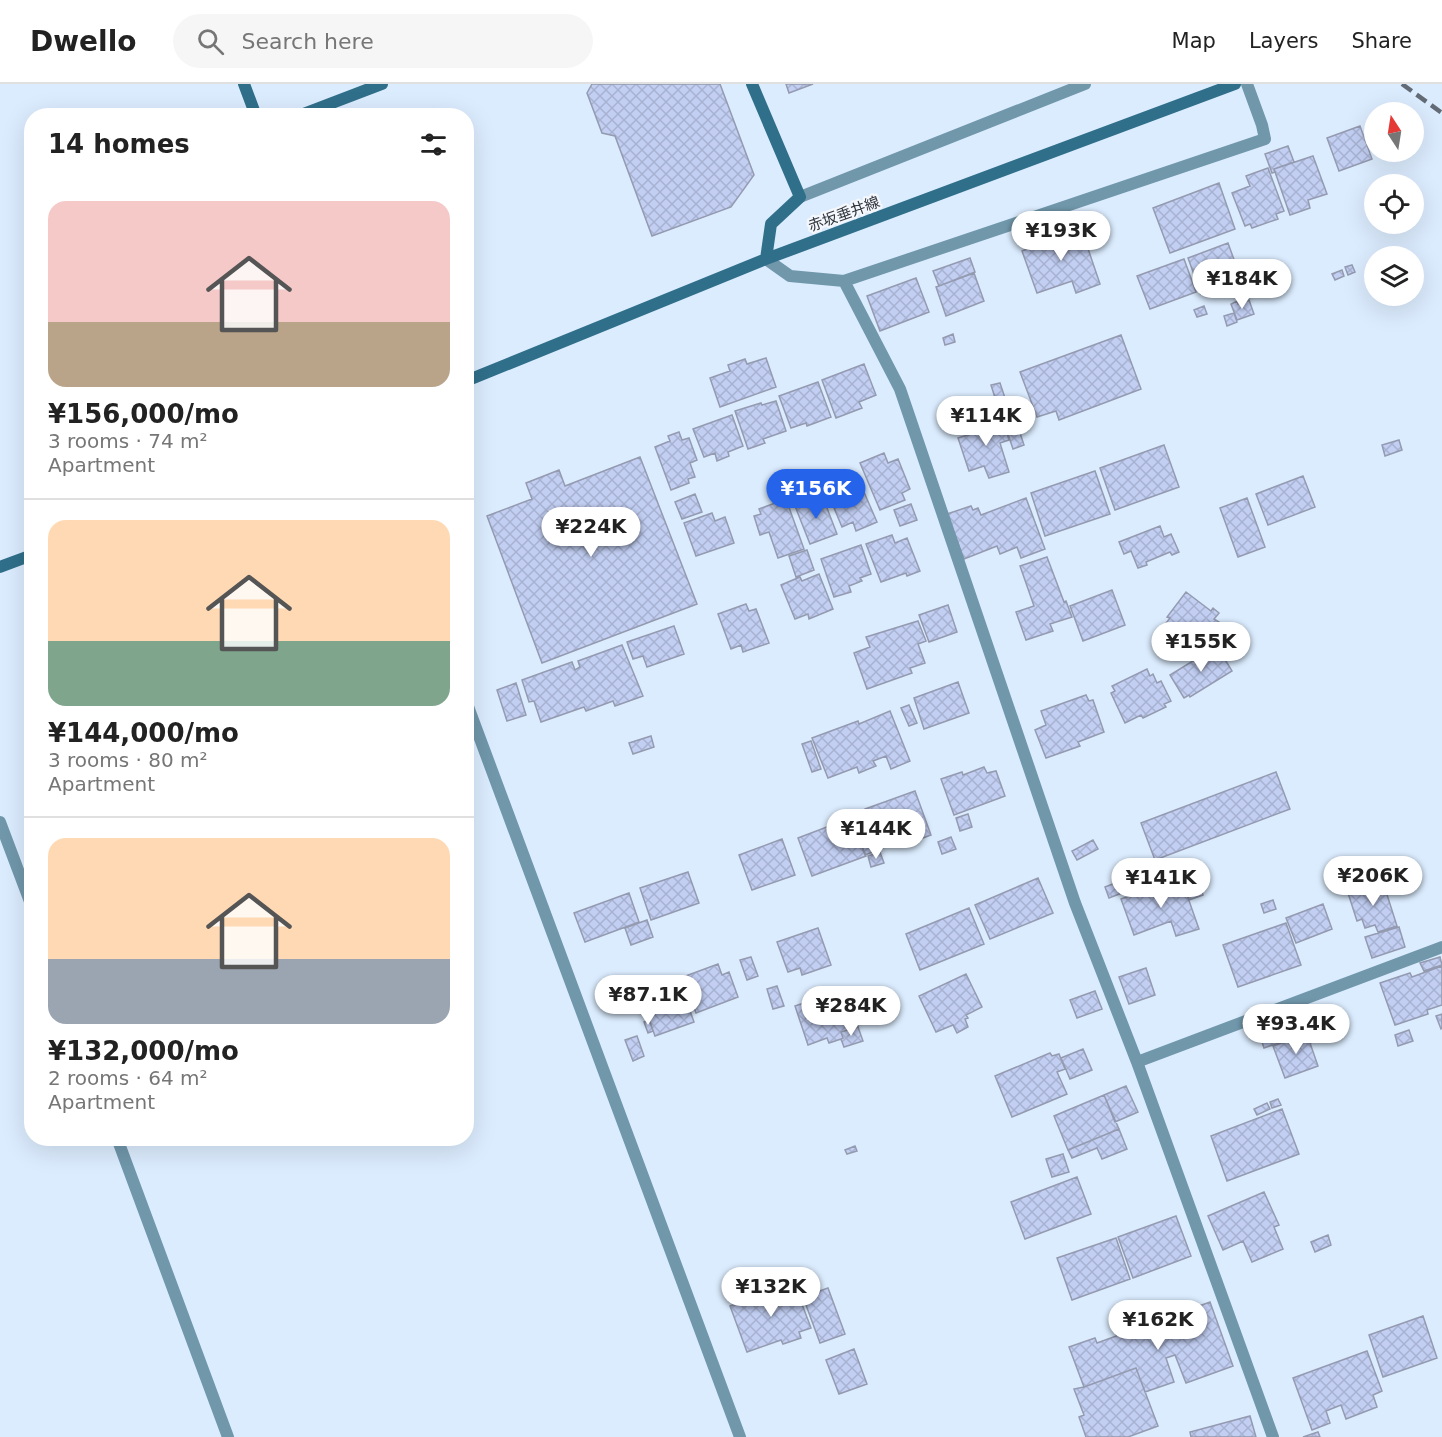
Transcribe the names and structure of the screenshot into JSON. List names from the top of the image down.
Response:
{
  "streets": {
    "main road": ["赤坂垂井線"]
  },
  "north": "top",
  "page": {
    "header": "Dwello",
    "search": "Search here",
    "nav": ["Map", "Layers", "Share"],
    "heading": "14 homes",
    "list": [
      {
        "name": "¥156,000/mo",
        "note": "3 rooms · 74 m² · Apartment"
      },
      {
        "name": "¥144,000/mo",
        "note": "3 rooms · 80 m² · Apartment"
      },
      {
        "name": "¥132,000/mo",
        "note": "2 rooms · 64 m² · Apartment"
      }
    ],
    "price": [
      "¥193K",
      "¥184K",
      "¥114K",
      "¥156K",
      "¥224K",
      "¥155K",
      "¥144K",
      "¥206K",
      "¥141K",
      "¥87.1K",
      "¥284K",
      "¥93.4K",
      "¥132K",
      "¥162K"
    ]
  }
}
